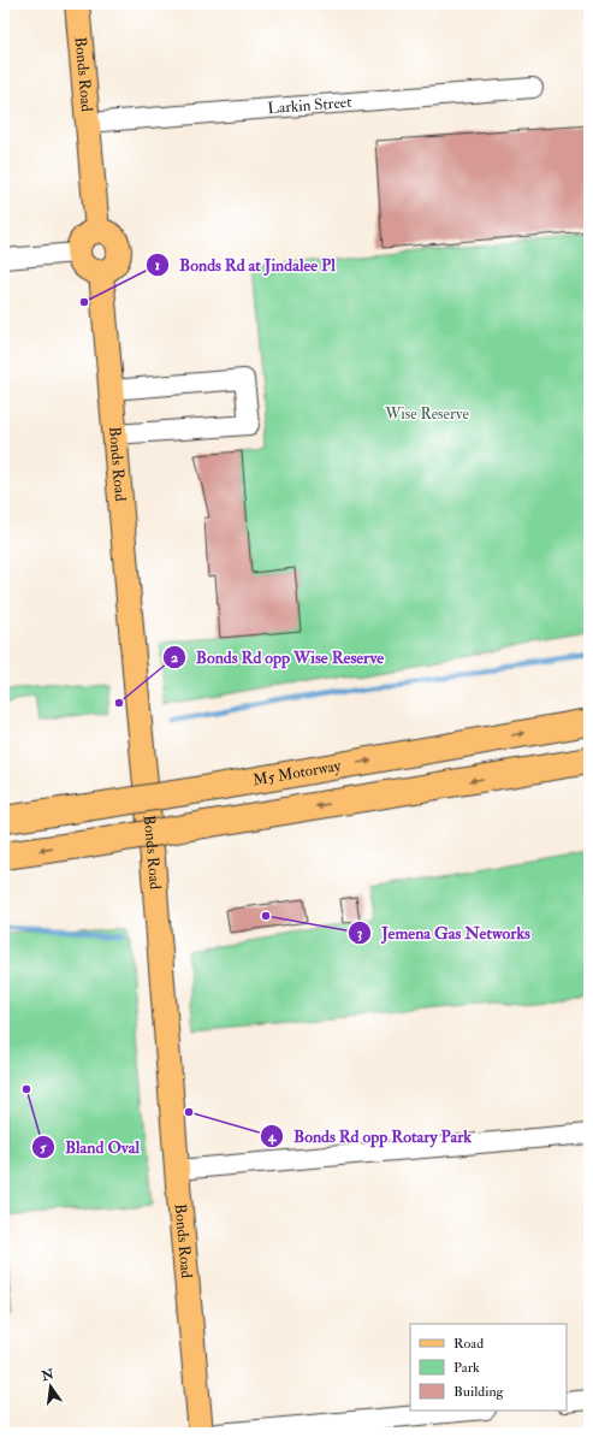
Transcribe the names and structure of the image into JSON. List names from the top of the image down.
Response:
{
  "streets": {
    "highway": ["M5 Motorway"],
    "main road": ["Bonds Road"],
    "street": ["Larkin Street"]
  },
  "crossings": [
    ["Bonds Road", "Larkin Street"]
  ],
  "parks": ["Wise Reserve"],
  "places": [
    "Bonds Rd at Jindalee Pl",
    "Bonds Rd opp Wise Reserve",
    "Jemena Gas Networks",
    "Bland Oval",
    "Bonds Rd opp Rotary Park"
  ],
  "legend": ["Road", "Park", "Building"],
  "north": "top"
}
